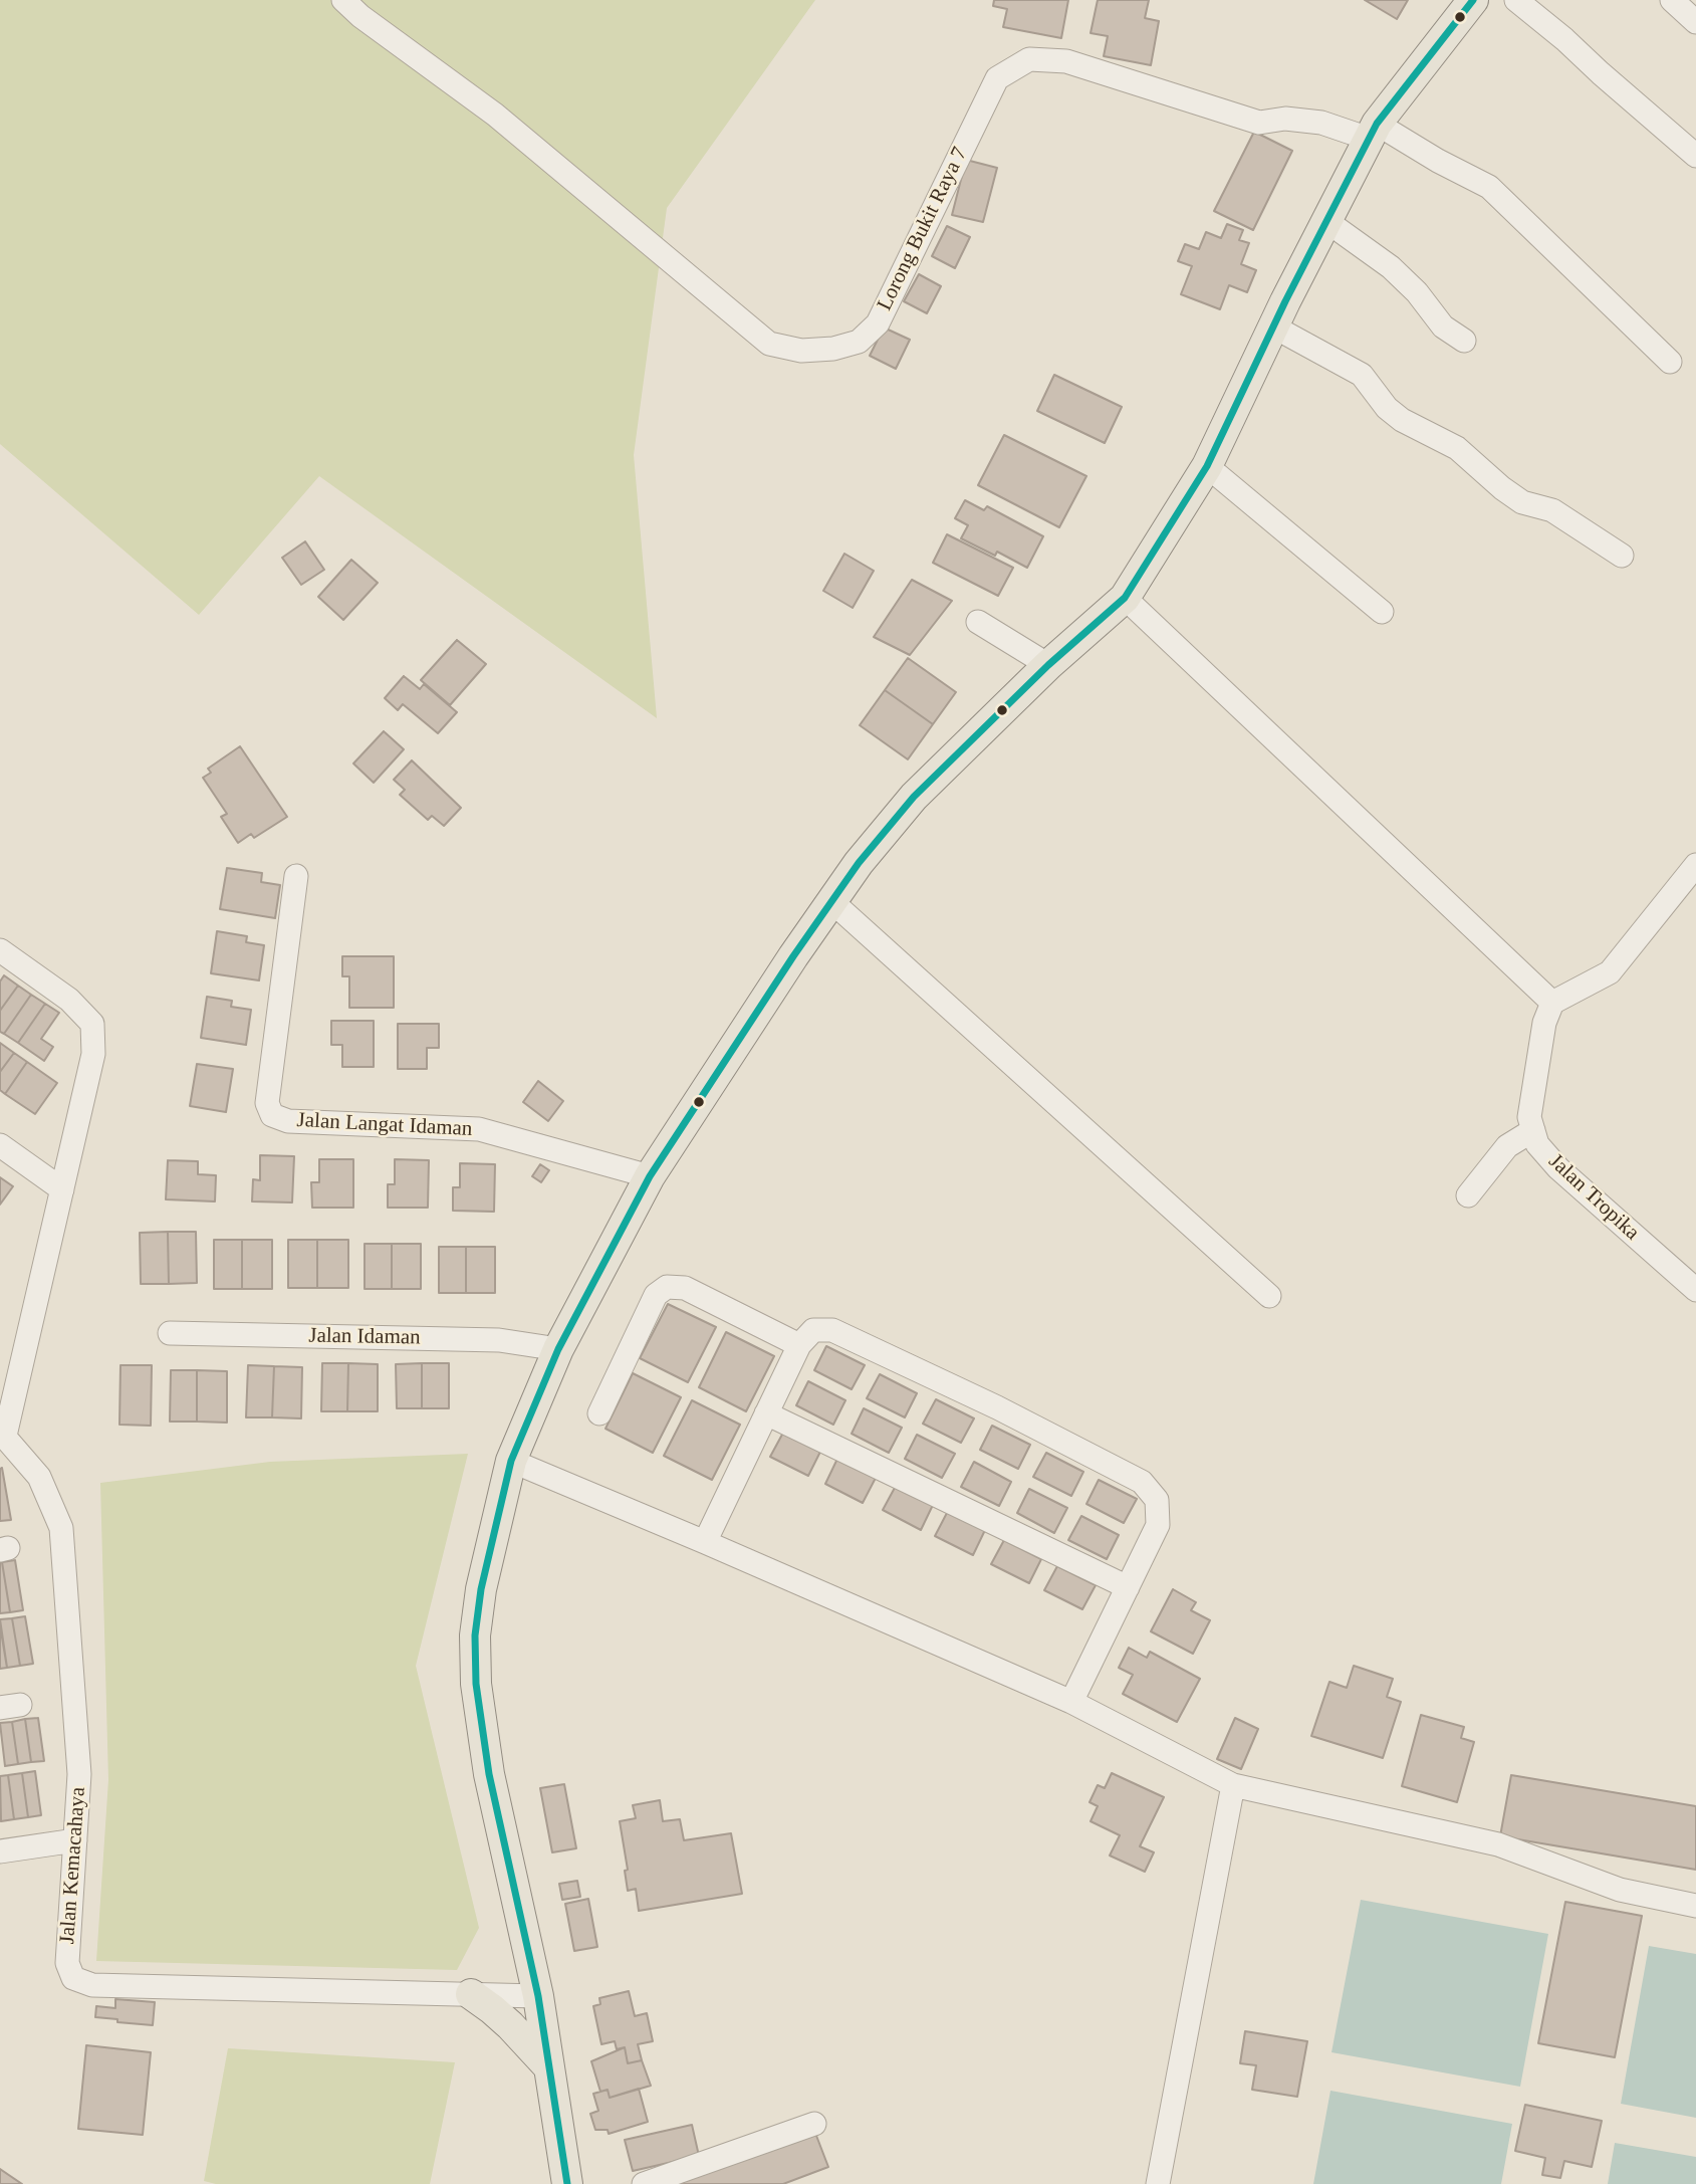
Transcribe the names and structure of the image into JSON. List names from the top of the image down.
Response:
{
  "streets": {
    "street": [
      "Lorong Bukit Raya 7",
      "Jalan Langat Idaman",
      "Jalan Tropika",
      "Jalan Idaman",
      "Jalan Kemacahaya"
    ]
  }
}
